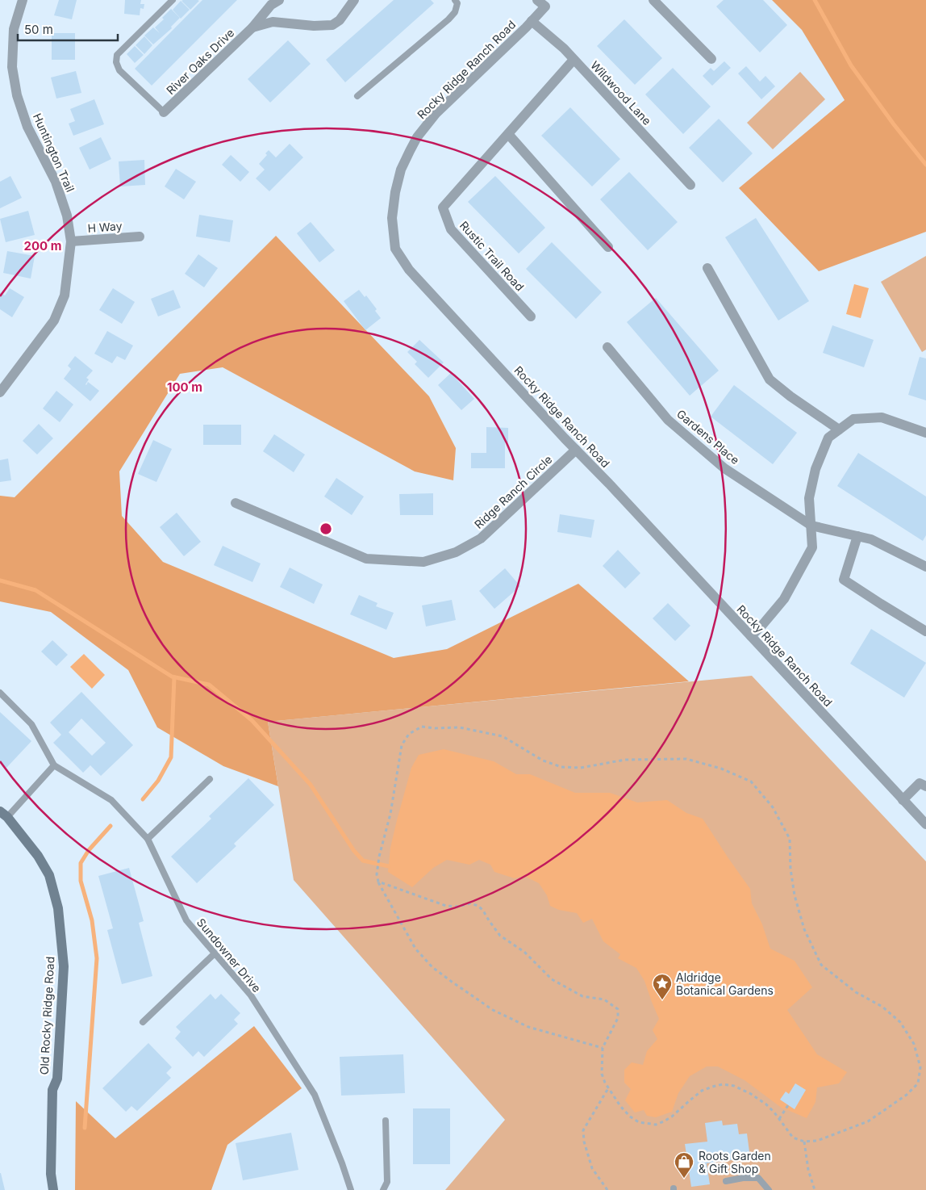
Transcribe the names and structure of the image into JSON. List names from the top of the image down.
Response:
{
  "streets": {
    "street": [
      "River Oaks Drive",
      "Rocky Ridge Ranch Road",
      "Wildwood Lane",
      "Huntington Trail",
      "H Way",
      "Rustic Trail Road",
      "Gardens Place",
      "Ridge Ranch Circle",
      "Old Rocky Ridge Road"
    ],
    "lane": ["Sundowner Drive"]
  },
  "crossings": [
    ["Rocky Ridge Ranch Road", "Wildwood Lane"],
    ["Rocky Ridge Ranch Road", "Ridge Ranch Circle"],
    ["Wildwood Lane", "Rustic Trail Road"],
    ["Huntington Trail", "H Way"]
  ],
  "places": {
    "place": ["Aldridge Botanical Gardens"],
    "shop": ["Roots Garden & Gift Shop"]
  },
  "scale_bar": "50 m",
  "rings": ["200 m", "100 m"]
}
